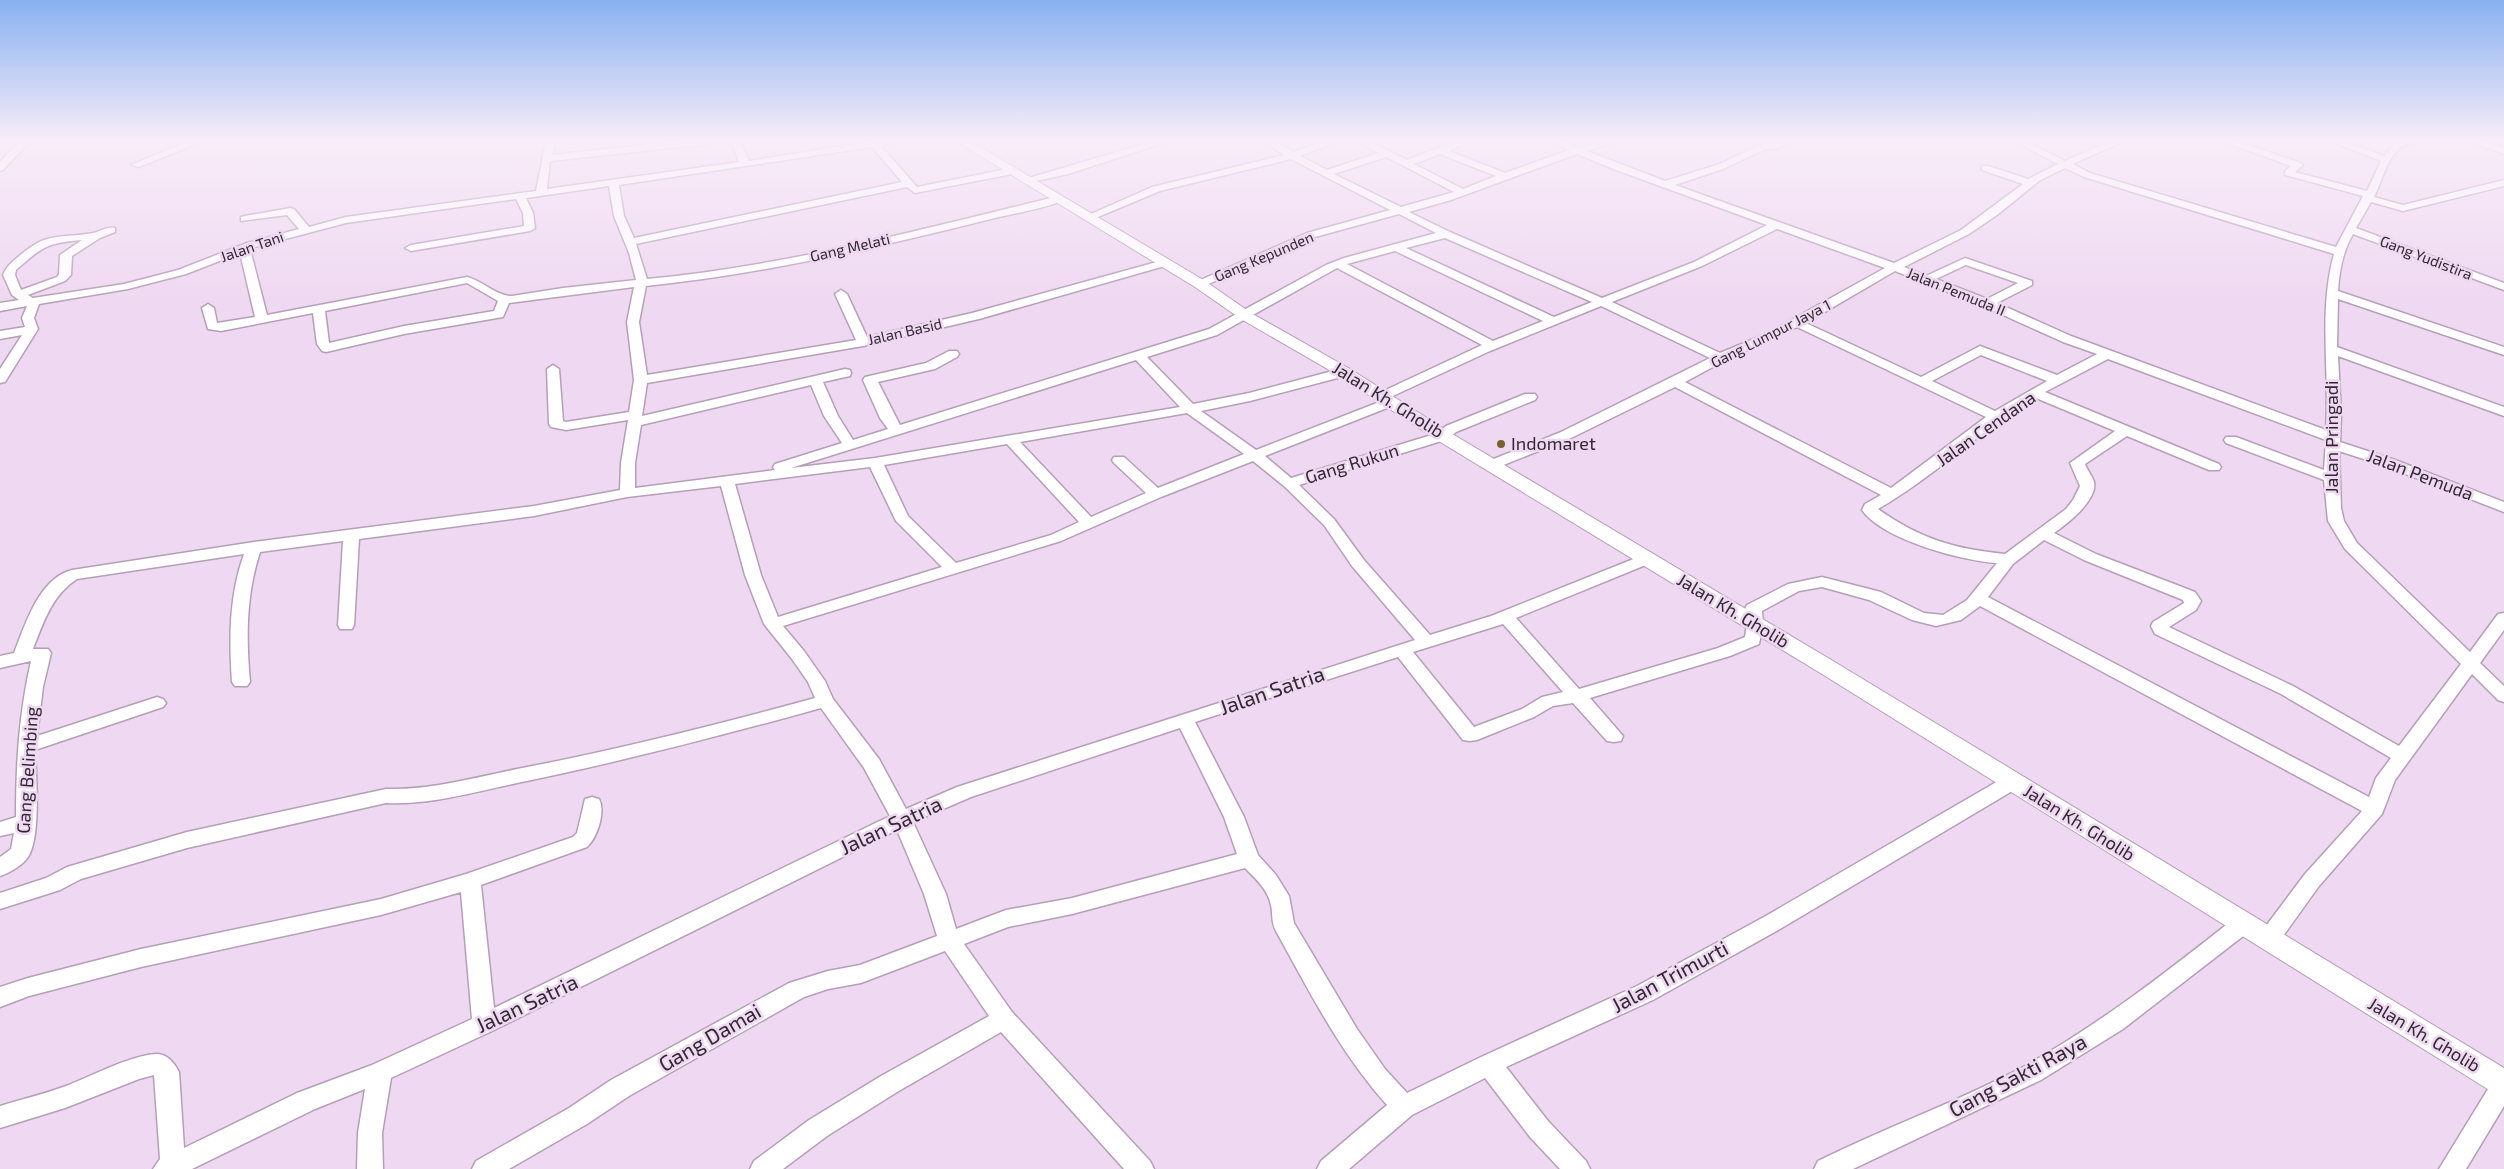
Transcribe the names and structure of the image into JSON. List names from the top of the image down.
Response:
{
  "streets": {
    "main road": ["Jalan Kh. Gholib"],
    "street": [
      "Jalan Tani",
      "Gang Melati",
      "Gang Kepunden",
      "Gang Yudistira",
      "Jalan Pemuda II",
      "Jalan Basid",
      "Gang Lumpur Jaya 1",
      "Jalan Cendana",
      "Jalan Pringadi",
      "Gang Rukun",
      "Jalan Pemuda",
      "Jalan Satria",
      "Gang Belimbing",
      "Jalan Trimurti",
      "Gang Damai",
      "Gang Sakti Raya"
    ]
  },
  "crossings": [
    ["Gang Melati", "Jalan Kh. Gholib"],
    ["Gang Kepunden", "Jalan Kh. Gholib"],
    ["Gang Yudistira", "Jalan Pringadi"],
    ["Jalan Pemuda II", "Gang Lumpur Jaya 1"],
    ["Jalan Pemuda II", "Jalan Cendana"],
    ["Jalan Pemuda II", "Jalan Pringadi"],
    ["Jalan Pemuda II", "Jalan Pemuda"],
    ["Jalan Basid", "Jalan Kh. Gholib"],
    ["Gang Lumpur Jaya 1", "Jalan Kh. Gholib"],
    ["Jalan Kh. Gholib", "Gang Rukun"],
    ["Jalan Kh. Gholib", "Jalan Satria"],
    ["Jalan Kh. Gholib", "Jalan Trimurti"],
    ["Jalan Kh. Gholib", "Gang Sakti Raya"],
    ["Jalan Pringadi", "Jalan Pemuda"]
  ],
  "places": ["Indomaret"]
}
